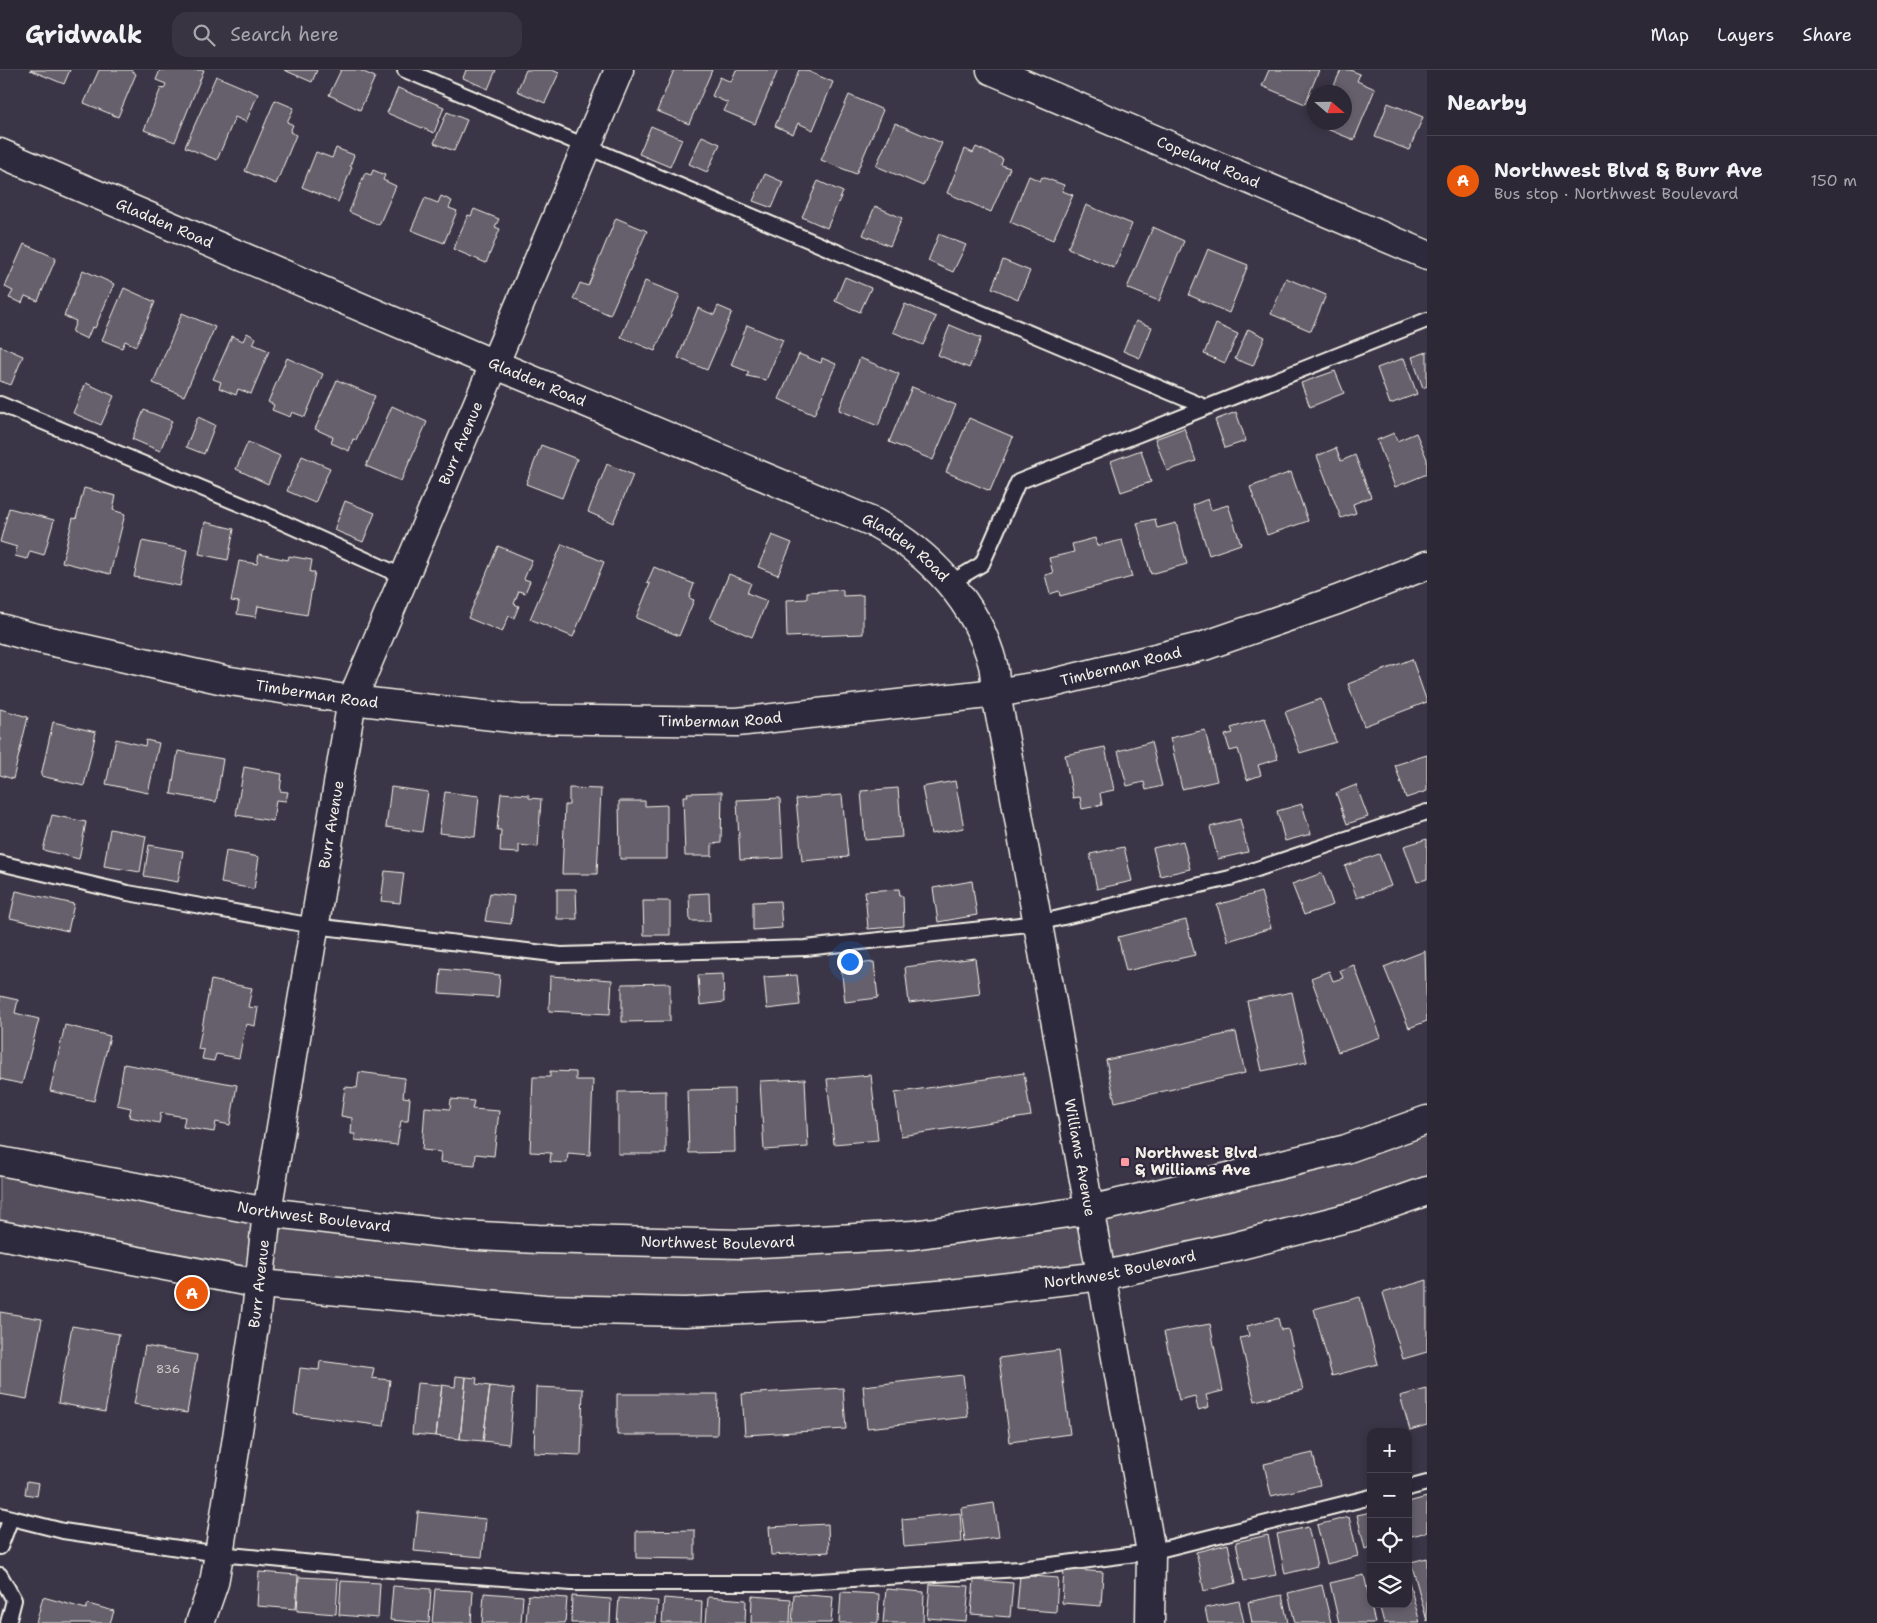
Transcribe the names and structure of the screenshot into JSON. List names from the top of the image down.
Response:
{
  "streets": {
    "street": [
      "Copeland Road",
      "Gladden Road",
      "Burr Avenue",
      "Timberman Road",
      "Williams Avenue",
      "Northwest Boulevard"
    ]
  },
  "crossings": [
    ["Gladden Road", "Burr Avenue"],
    ["Gladden Road", "Timberman Road"],
    ["Gladden Road", "Williams Avenue"],
    ["Burr Avenue", "Timberman Road"],
    ["Burr Avenue", "Northwest Boulevard"],
    ["Timberman Road", "Williams Avenue"],
    ["Williams Avenue", "Northwest Boulevard"]
  ],
  "places": {
    "transit": ["Northwest Blvd & Williams Ave"]
  },
  "house_numbers": ["836"],
  "north": "right",
  "page": {
    "header": "Gridwalk",
    "search": "Search here",
    "nav": ["Map", "Layers", "Share"],
    "heading": "Nearby",
    "list": [
      {
        "mark": "A",
        "name": "Northwest Blvd & Burr Ave",
        "note": "Bus stop · Northwest Boulevard",
        "value": "150 m"
      }
    ],
    "pins": "A",
    "map_buttons": ["+", "−"]
  }
}
